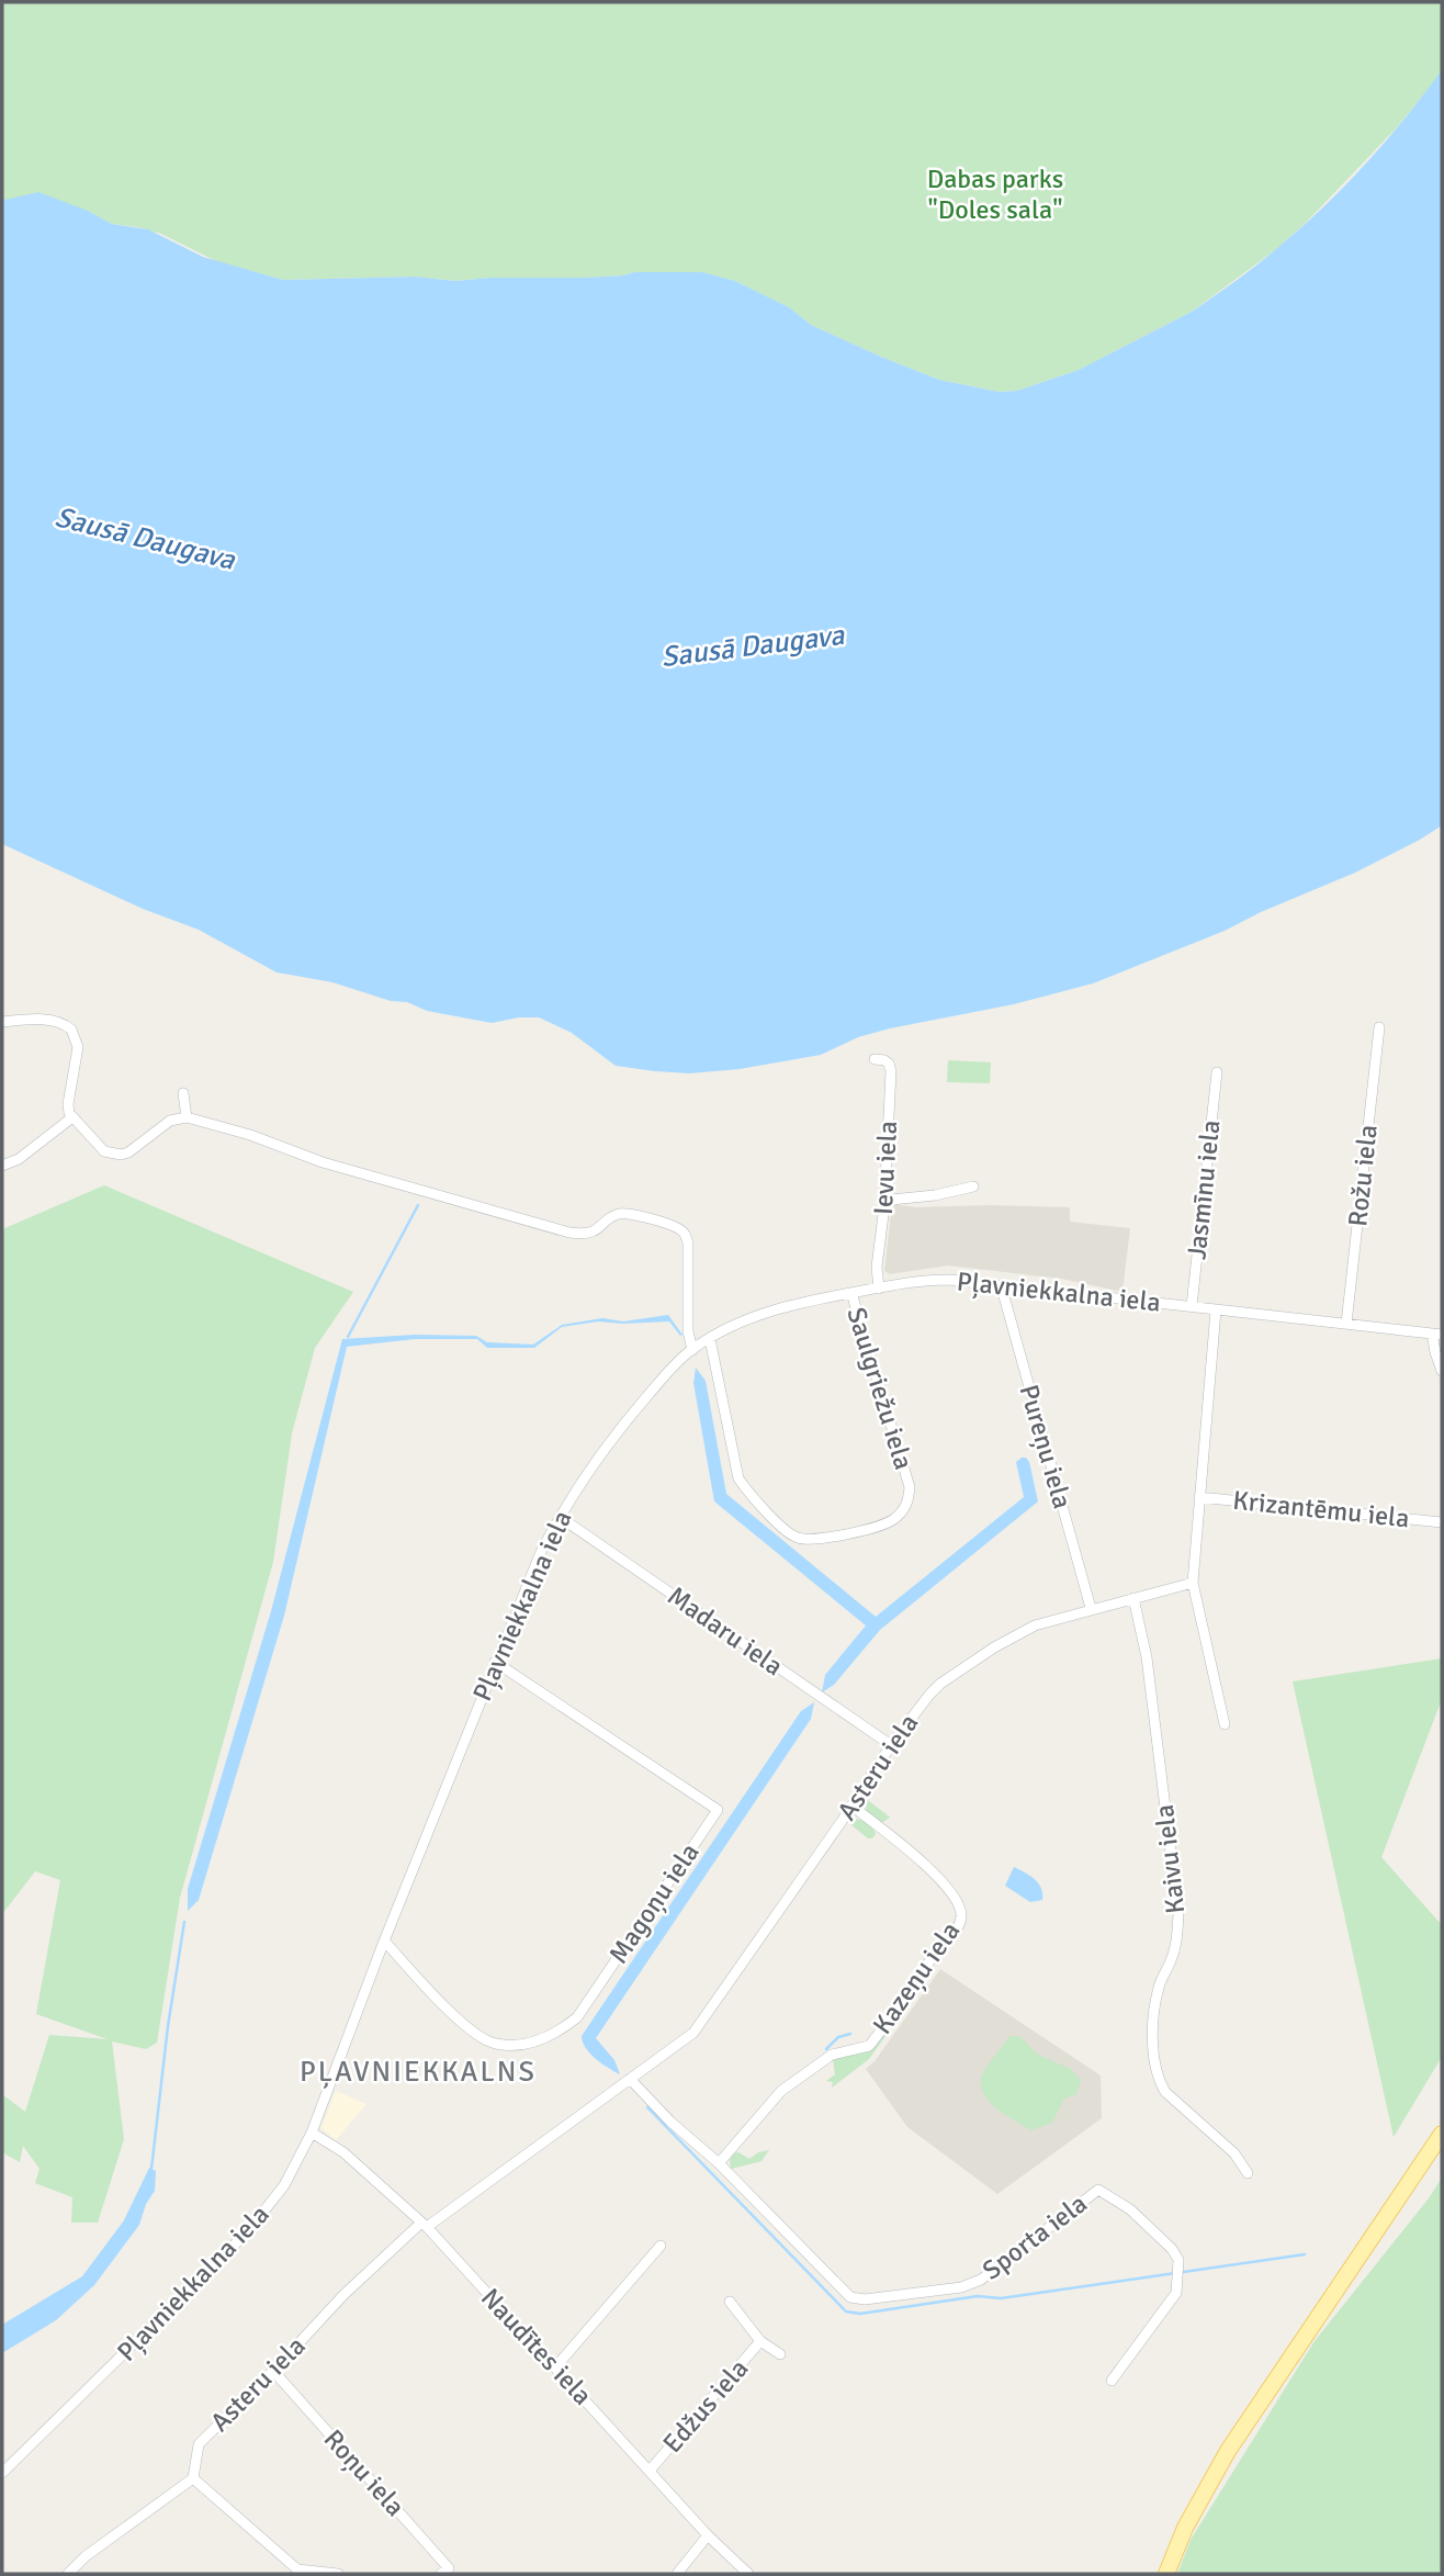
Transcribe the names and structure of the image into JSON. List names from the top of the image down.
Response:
{
  "streets": {
    "street": [
      "Ievu iela",
      "Rožu iela",
      "Jasmīnu iela",
      "Pļavniekkalna iela",
      "Saulgriežu iela",
      "Pureņu iela",
      "Krizantēmu iela",
      "Madaru iela",
      "Asteru iela",
      "Kaivu iela",
      "Magoņu iela",
      "Kazeņu iela",
      "Sporta iela",
      "Naudītes iela",
      "Edžus iela",
      "Roņu iela"
    ]
  },
  "crossings": [
    ["Ievu iela", "Pļavniekkalna iela"],
    ["Rožu iela", "Pļavniekkalna iela"],
    ["Jasmīnu iela", "Pļavniekkalna iela"],
    ["Pļavniekkalna iela", "Saulgriežu iela"],
    ["Pļavniekkalna iela", "Pureņu iela"],
    ["Pļavniekkalna iela", "Madaru iela"],
    ["Pļavniekkalna iela", "Magoņu iela"],
    ["Pļavniekkalna iela", "Naudītes iela"],
    ["Pureņu iela", "Asteru iela"],
    ["Madaru iela", "Asteru iela"],
    ["Asteru iela", "Kaivu iela"],
    ["Asteru iela", "Kazeņu iela"],
    ["Asteru iela", "Sporta iela"],
    ["Asteru iela", "Naudītes iela"],
    ["Asteru iela", "Roņu iela"],
    ["Kazeņu iela", "Sporta iela"],
    ["Naudītes iela", "Edžus iela"]
  ],
  "districts": ["PĻAVNIEKKALNS"],
  "water": ["Sausā Daugava"],
  "parks": ["Dabas parks \"Doles sala\""]
}
